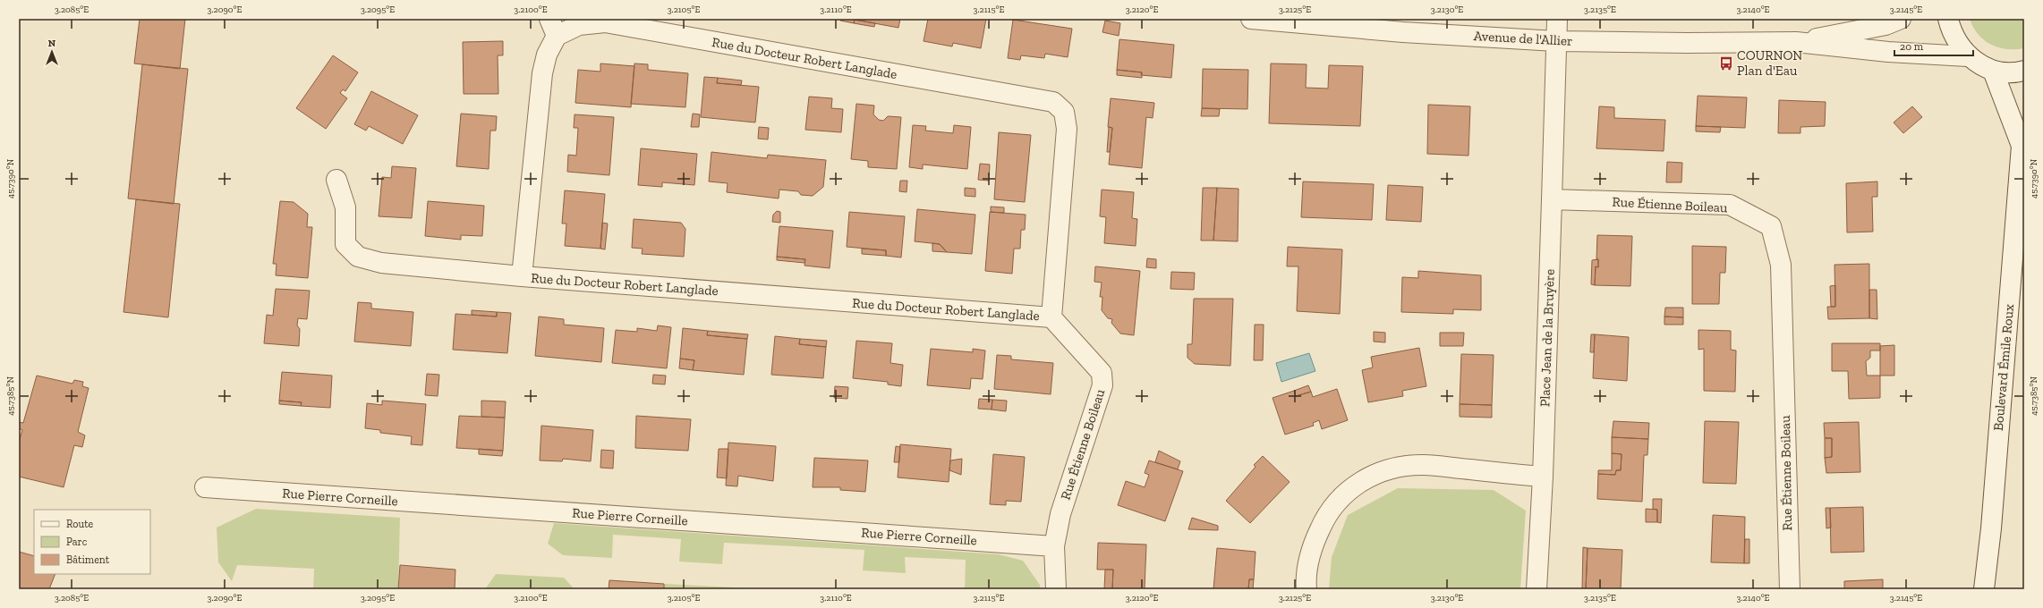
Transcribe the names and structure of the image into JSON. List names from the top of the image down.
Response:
{
  "streets": {
    "street": [
      "Avenue de l'Allier",
      "Rue du Docteur Robert Langlade",
      "Rue Étienne Boileau",
      "Place Jean de la Bruyère",
      "Boulevard Émile Roux",
      "Rue Pierre Corneille"
    ]
  },
  "crossings": [
    ["Rue du Docteur Robert Langlade", "Rue Étienne Boileau"],
    ["Rue Étienne Boileau", "Place Jean de la Bruyère"],
    ["Rue Étienne Boileau", "Rue Pierre Corneille"]
  ],
  "places": {
    "bus stop": ["COURNON Plan d'Eau"]
  },
  "legend": ["Route", "Parc", "Bâtiment"],
  "scale_bar": "20 m",
  "north": "top",
  "coordinates": [
    "3.2085°E",
    "3.2090°E",
    "3.2095°E",
    "3.2100°E",
    "3.2105°E",
    "3.2110°E",
    "3.2115°E",
    "3.2120°E",
    "3.2125°E",
    "3.2130°E",
    "3.2135°E",
    "3.2140°E",
    "3.2145°E",
    "45.7390°N",
    "45.7385°N"
  ]
}
